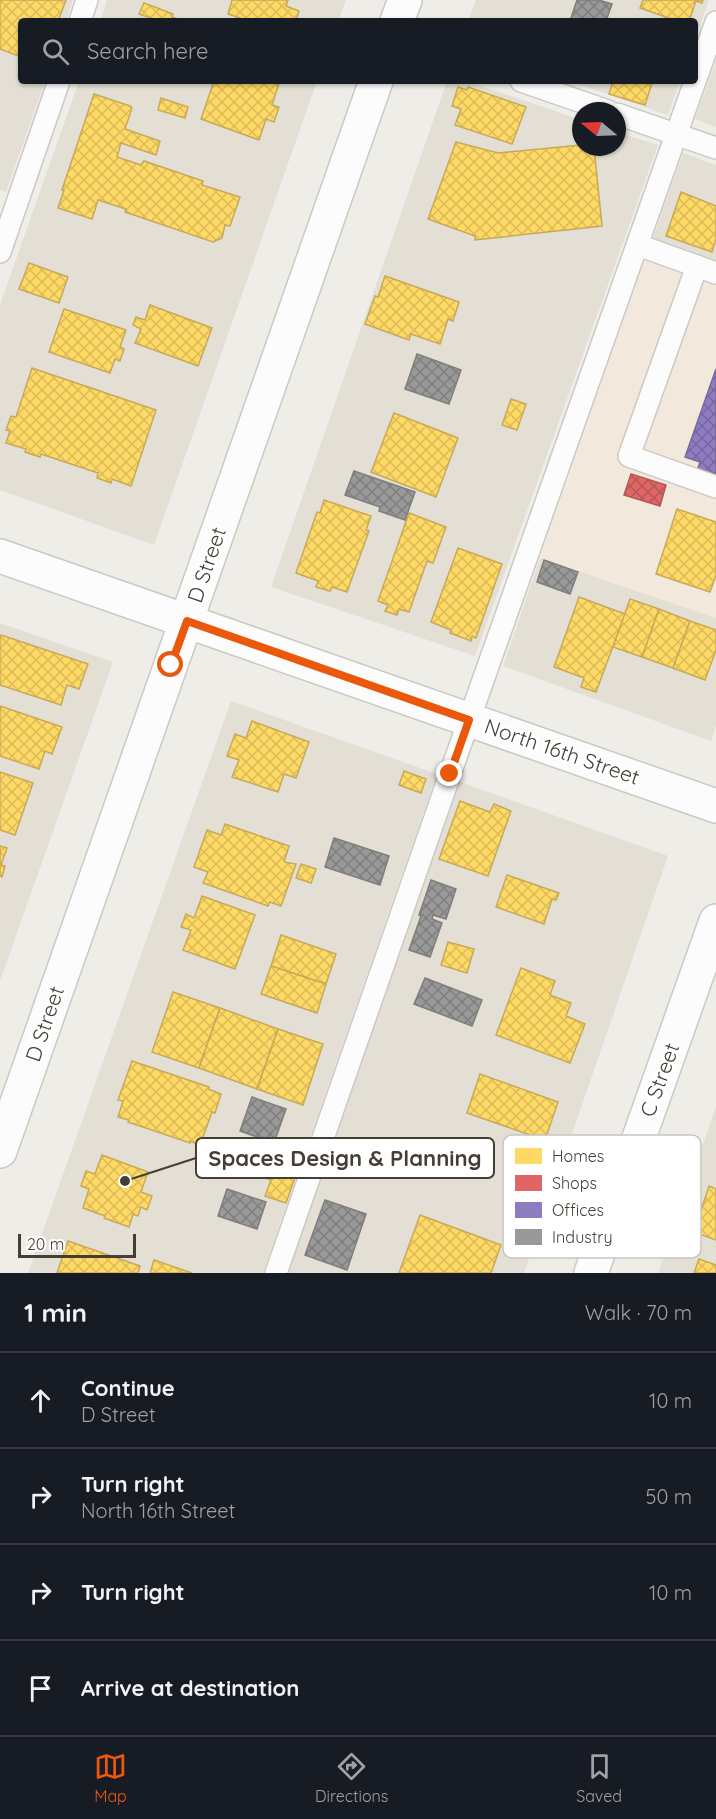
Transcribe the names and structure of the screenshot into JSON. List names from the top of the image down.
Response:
{
  "streets": {
    "street": ["D Street", "North 16th Street", "C Street"]
  },
  "crossings": [
    ["D Street", "North 16th Street"]
  ],
  "places": ["Spaces Design & Planning"],
  "legend": [
    "Homes",
    "Shops",
    "Offices",
    "Industry"
  ],
  "scale_bar": "20 m",
  "north": "left",
  "page": {
    "search": "Search here",
    "scale": "20 m",
    "heading": ["1 min", "Walk · 70 m"],
    "list": [
      ["Continue", "D Street", "10 m"],
      ["Turn right", "North 16th Street", "50 m"],
      ["Turn right", "10 m"],
      "Arrive at destination"
    ],
    "nav": ["Map", "Directions", "Saved"]
  }
}
